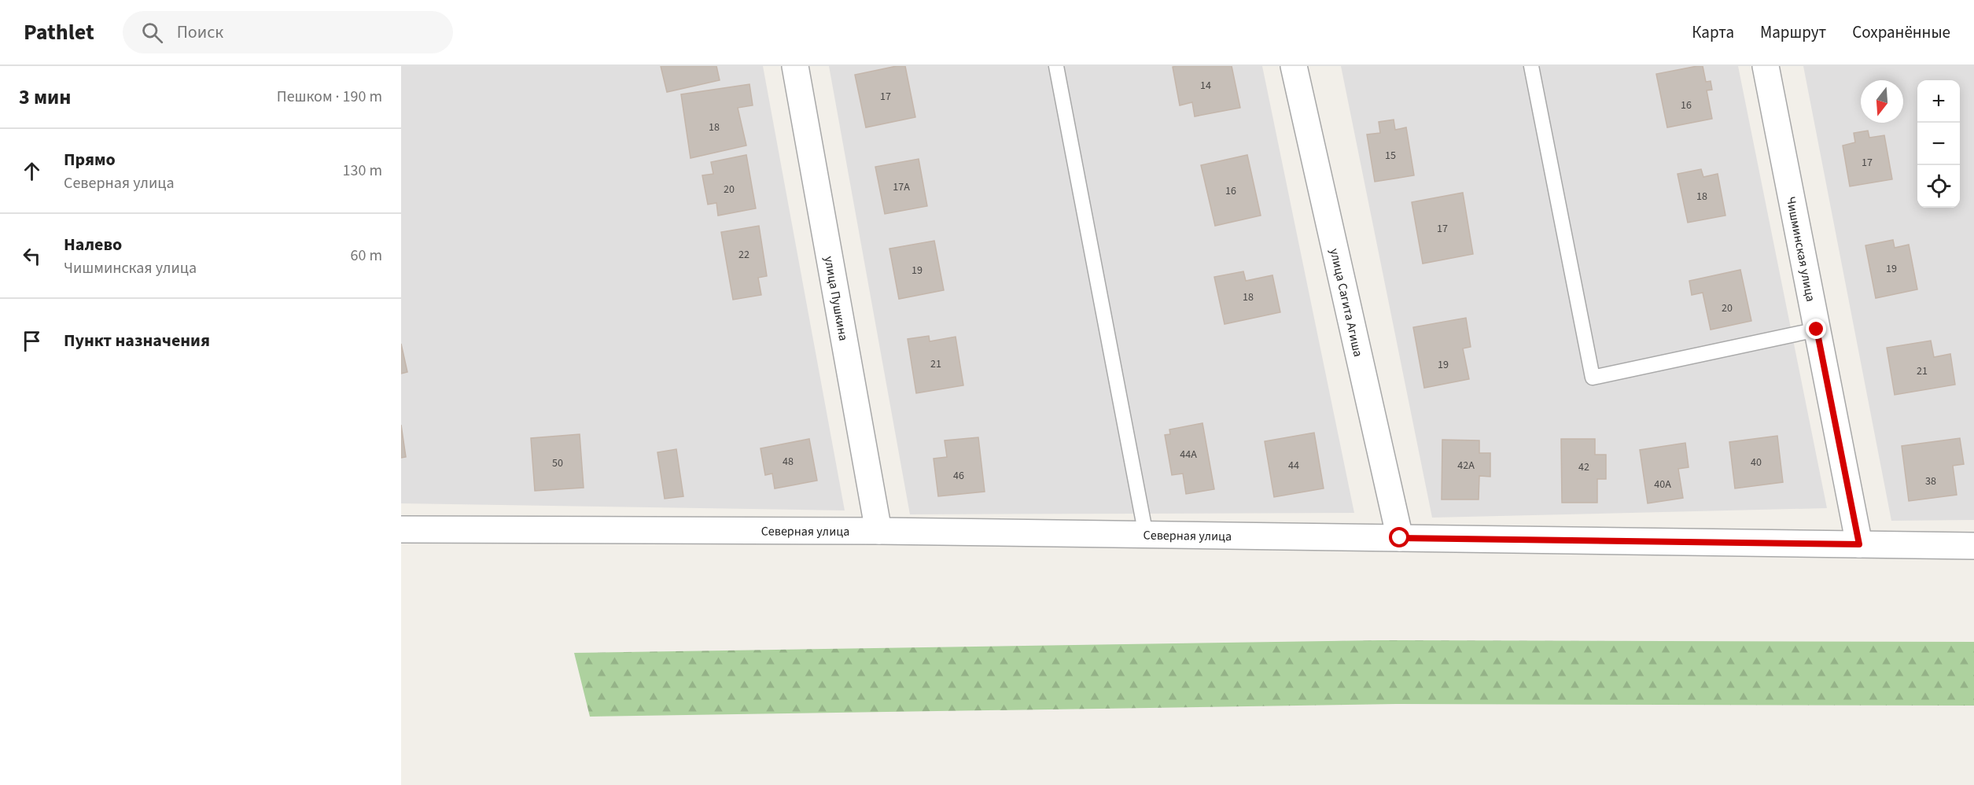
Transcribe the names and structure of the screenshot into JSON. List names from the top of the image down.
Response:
{
  "streets": {
    "street": [
      "Чишминская улица",
      "улица Пушкина",
      "улица Сагита Агиша",
      "Северная улица"
    ]
  },
  "crossings": [
    ["Чишминская улица", "Северная улица"],
    ["улица Пушкина", "Северная улица"],
    ["улица Сагита Агиша", "Северная улица"]
  ],
  "house_numbers": [
    "14",
    "17",
    "16",
    "18",
    "15",
    "17",
    "17А",
    "20",
    "16",
    "18",
    "17",
    "22",
    "19",
    "19",
    "18",
    "20",
    "21",
    "19",
    "21",
    "44А",
    "48",
    "40",
    "50",
    "44",
    "42А",
    "42",
    "46",
    "38",
    "40А"
  ],
  "north": "bottom",
  "page": {
    "header": "Pathlet",
    "search": "Поиск",
    "nav": ["Карта", "Маршрут", "Сохранённые"],
    "heading": ["3 мин", "Пешком · 190 m"],
    "map_buttons": ["+", "−"],
    "list": [
      ["Прямо", "Северная улица", "130 m"],
      ["Налево", "Чишминская улица", "60 m"],
      "Пункт назначения"
    ]
  }
}
